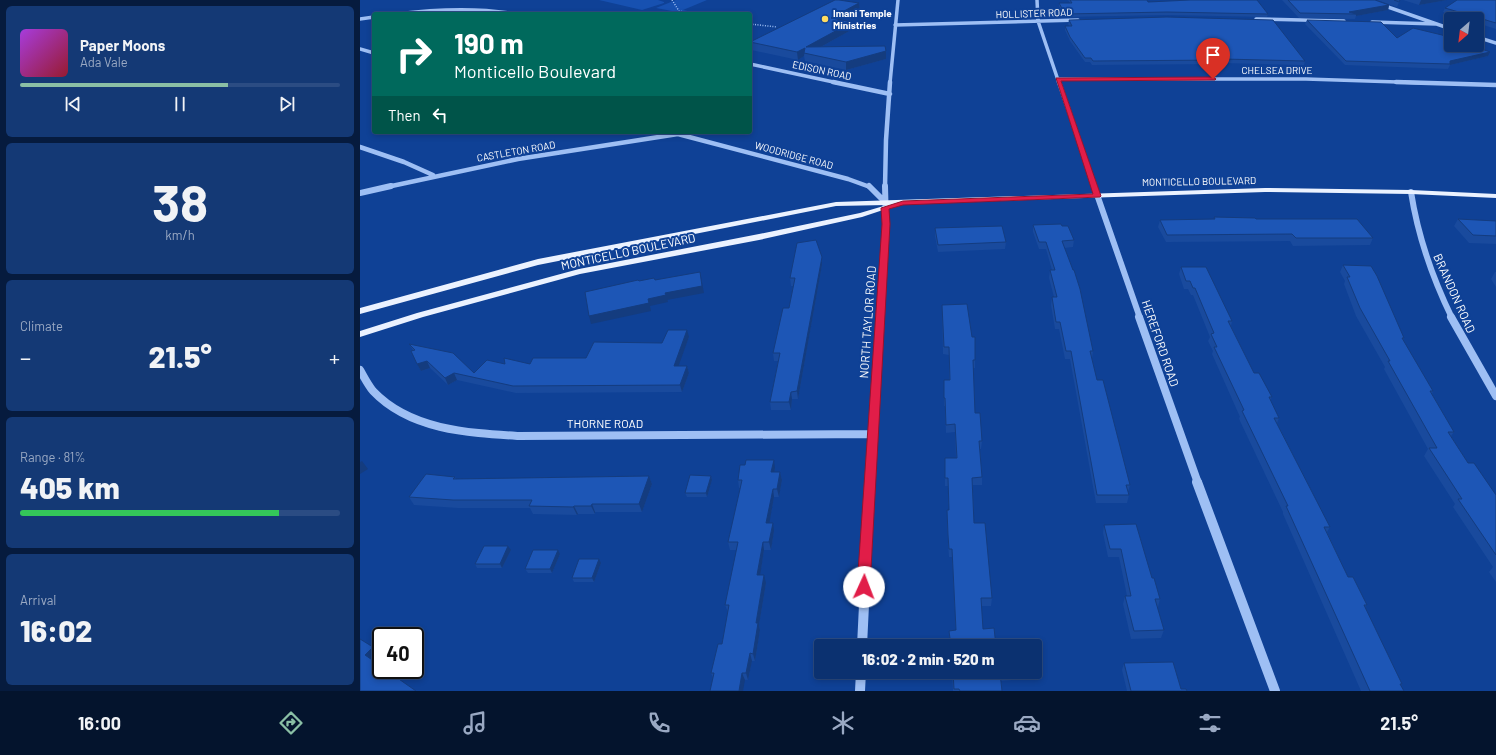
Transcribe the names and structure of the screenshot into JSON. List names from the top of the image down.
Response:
{
  "streets": {
    "main road": ["MONTICELLO BOULEVARD"],
    "street": [
      "HOLLISTER ROAD",
      "EDISON ROAD",
      "CHELSEA DRIVE",
      "CASTLETON ROAD",
      "WOODRIDGE ROAD",
      "BRANDON ROAD",
      "NORTH TAYLOR ROAD",
      "HEREFORD ROAD",
      "THORNE ROAD"
    ]
  },
  "crossings": [
    ["HOLLISTER ROAD", "NORTH TAYLOR ROAD"],
    ["HOLLISTER ROAD", "HEREFORD ROAD"],
    ["EDISON ROAD", "NORTH TAYLOR ROAD"],
    ["CHELSEA DRIVE", "HEREFORD ROAD"],
    ["CASTLETON ROAD", "WOODRIDGE ROAD"],
    ["WOODRIDGE ROAD", "MONTICELLO BOULEVARD"],
    ["WOODRIDGE ROAD", "NORTH TAYLOR ROAD"],
    ["MONTICELLO BOULEVARD", "BRANDON ROAD"],
    ["MONTICELLO BOULEVARD", "NORTH TAYLOR ROAD"],
    ["MONTICELLO BOULEVARD", "HEREFORD ROAD"],
    ["NORTH TAYLOR ROAD", "THORNE ROAD"]
  ],
  "places": ["Imani Temple Ministries"],
  "north": "bottom left",
  "page": {
    "turn": ["190 m", "Monticello Boulevard"],
    "song": ["Paper Moons", "Ada Vale"],
    "then": "Then",
    "tile": [
      ["38", "km/h"],
      "Climate",
      ["Range · 81%", "405 km"],
      ["Arrival", "16:02"]
    ],
    "heat": ["−", "21.5°", "+"],
    "limit": "40",
    "trip": "16:02 · 2 min · 520 m",
    "tabs": ["16:00", "21.5°"]
  }
}
